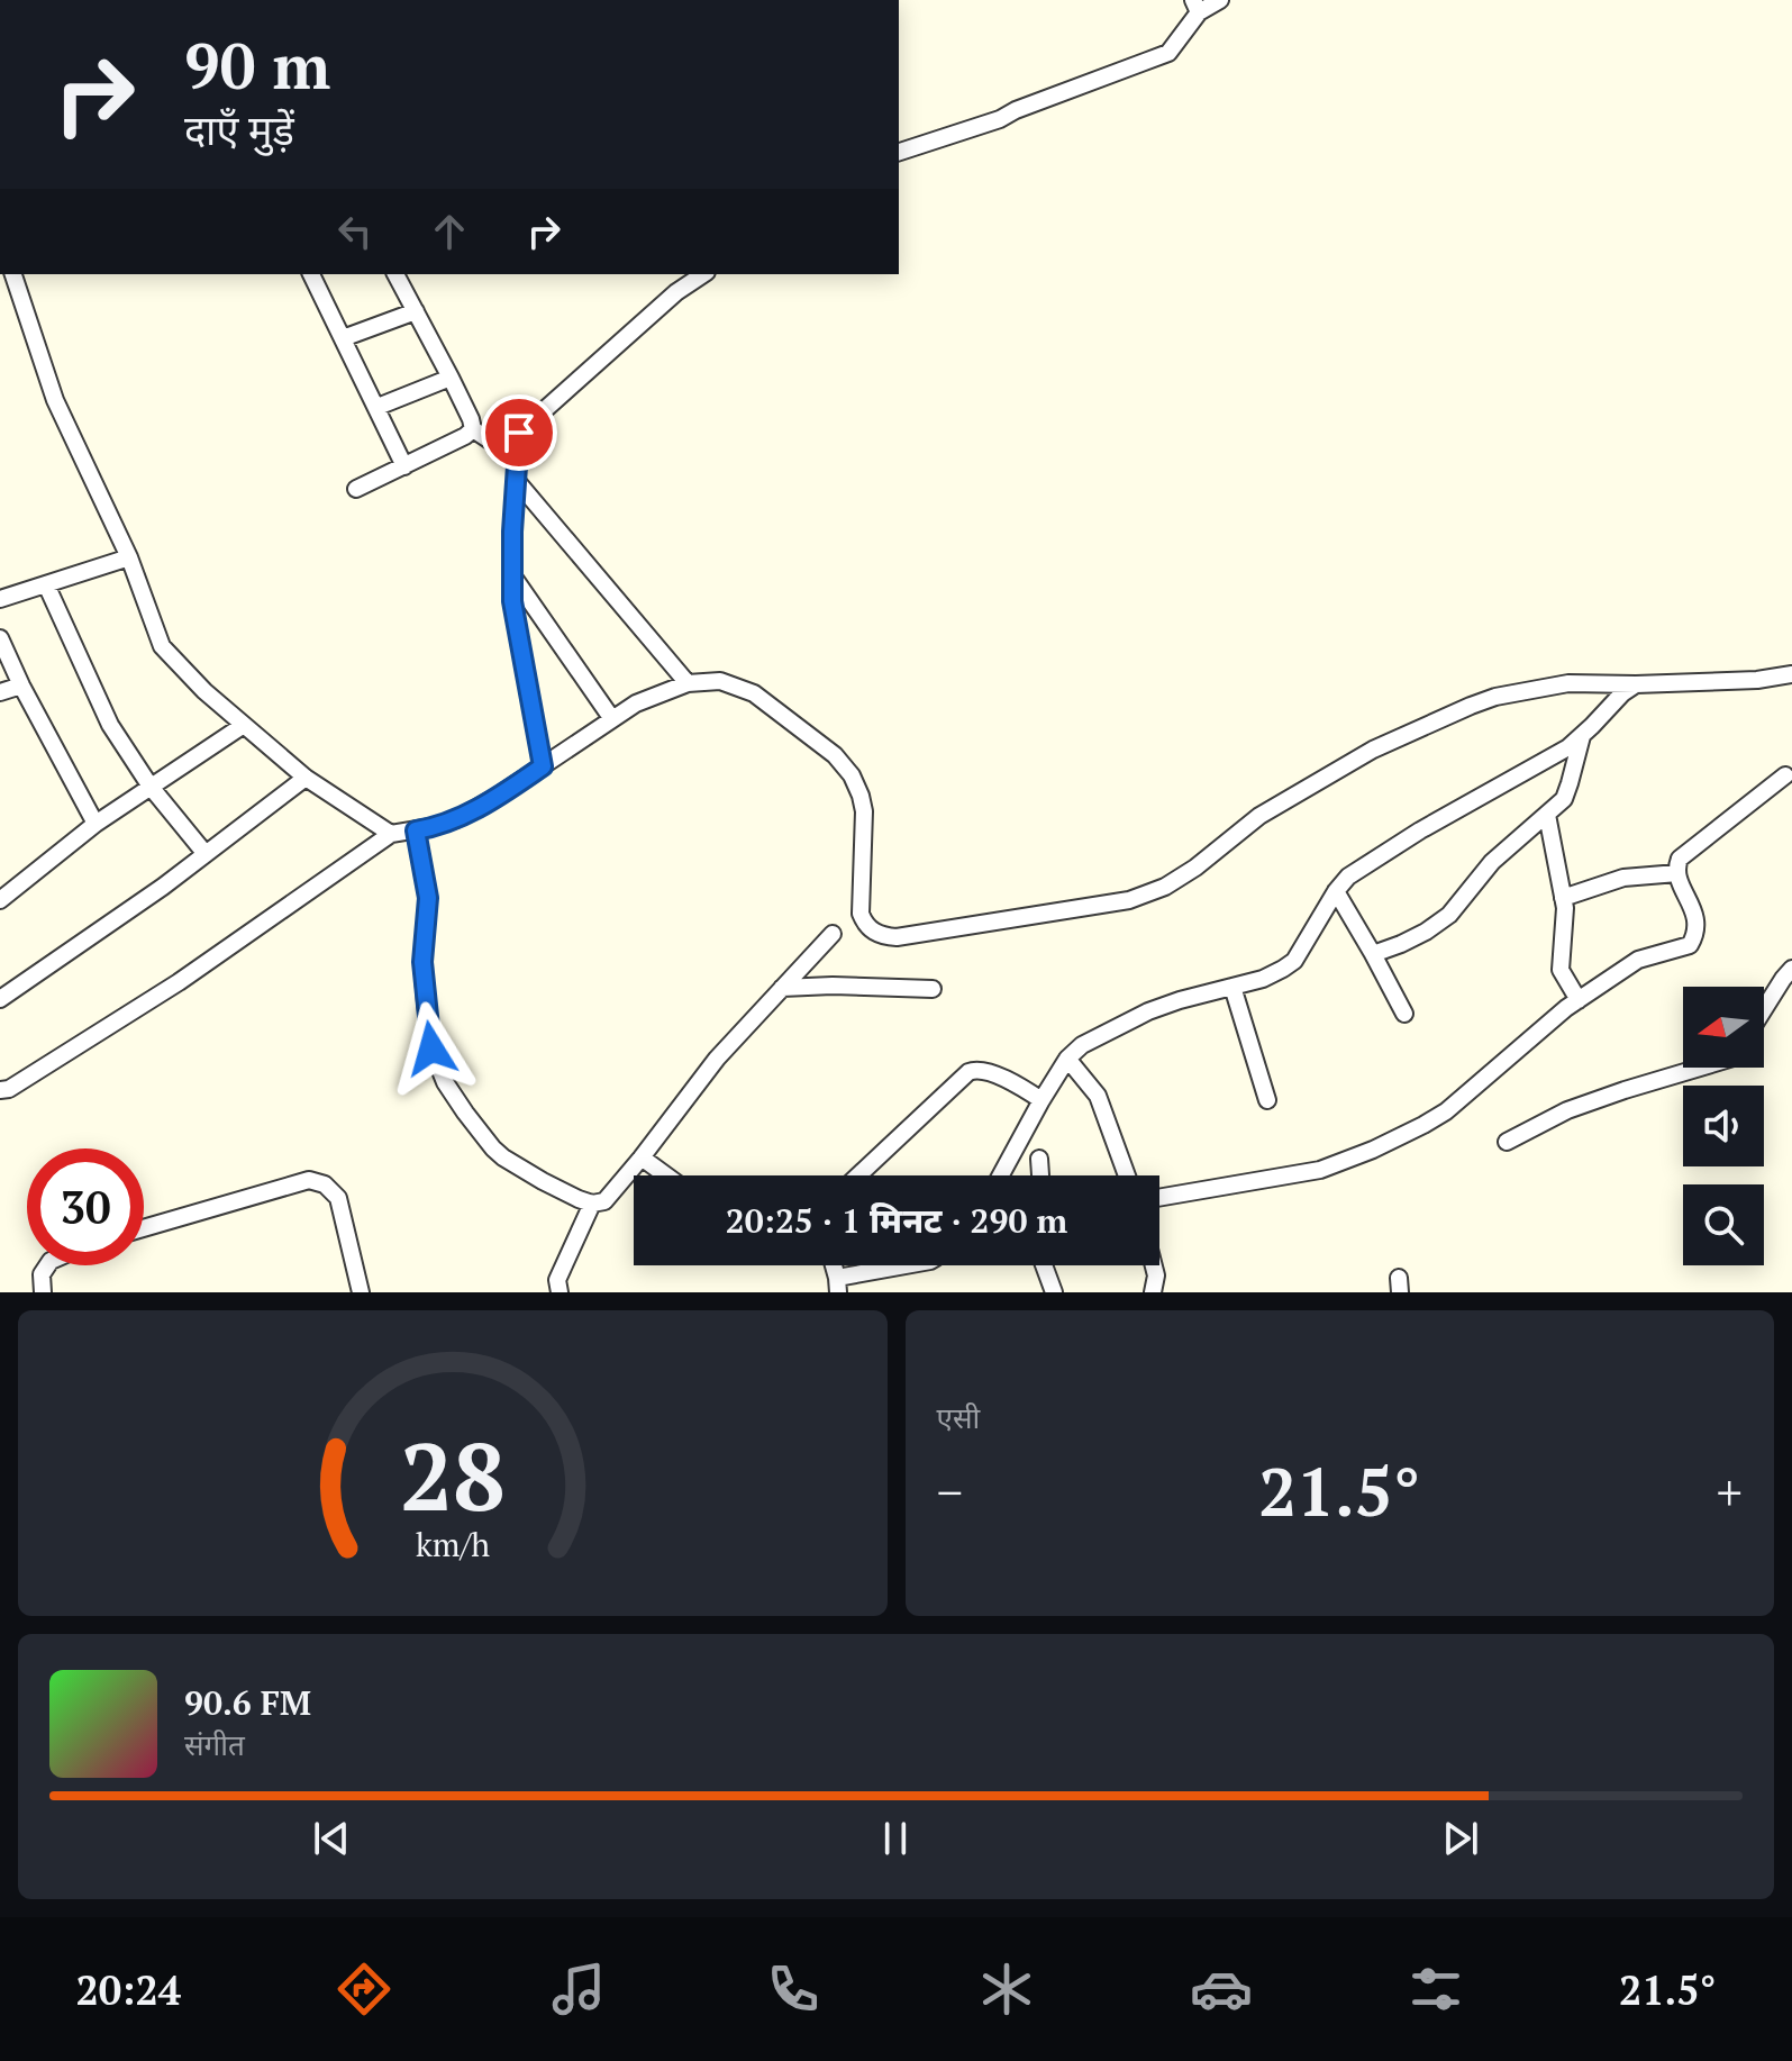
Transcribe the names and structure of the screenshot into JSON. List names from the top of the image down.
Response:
{
  "north": "left",
  "page": {
    "turn": ["90 m", "दाएँ मुड़ें"],
    "limit": "30",
    "trip": "20:25 · 1 मिनट · 290 m",
    "tile": "एसी",
    "heat": ["−", "21.5°", "+"],
    "song": ["90.6 FM", "संगीत"],
    "tabs": ["20:24", "21.5°"],
    "gauge": ["28", "km/h"]
  }
}
